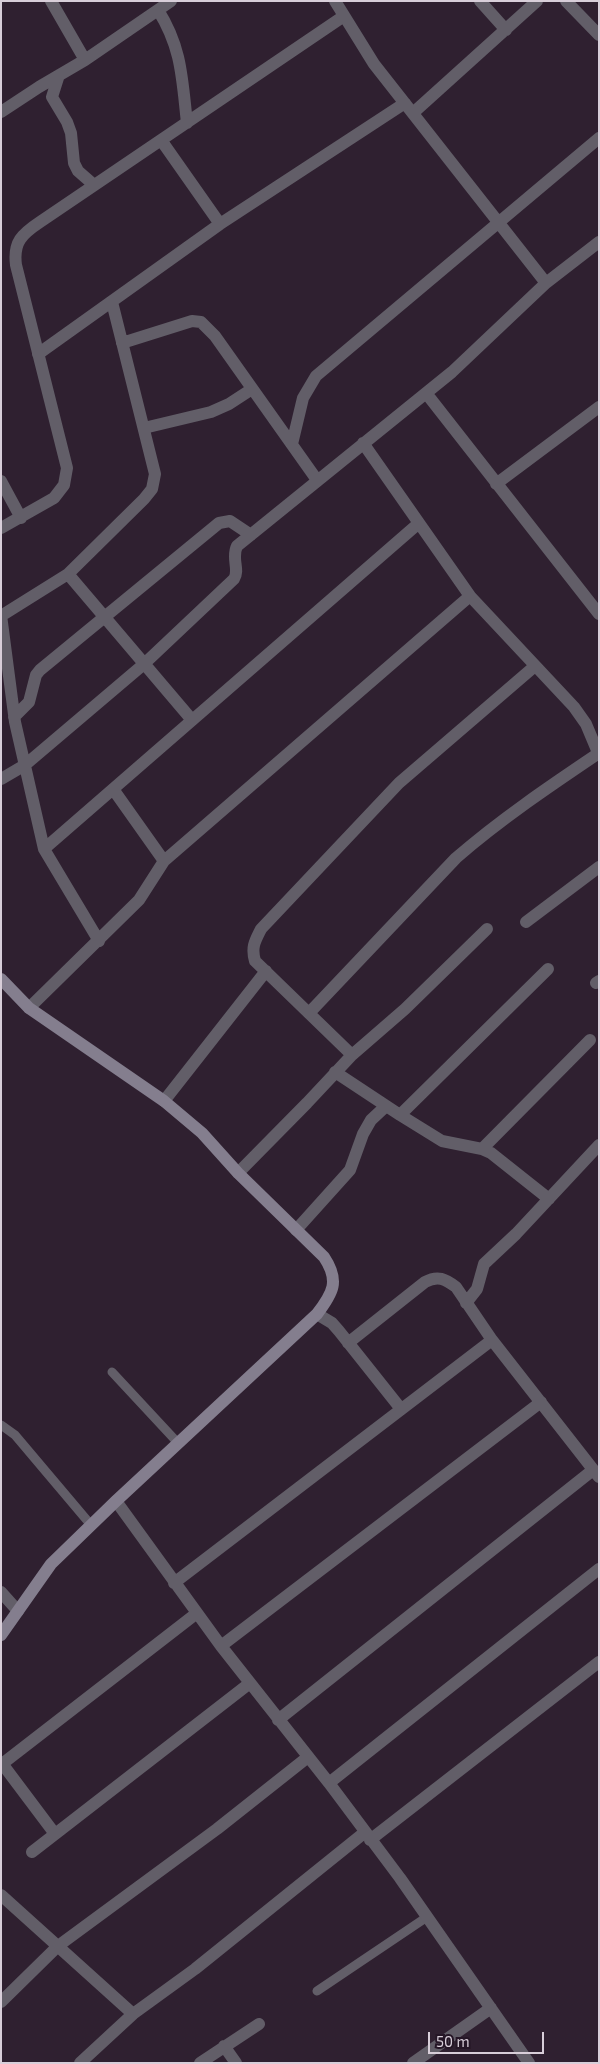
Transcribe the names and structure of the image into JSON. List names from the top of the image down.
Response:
{
  "scale_bar": "50 m"
}
